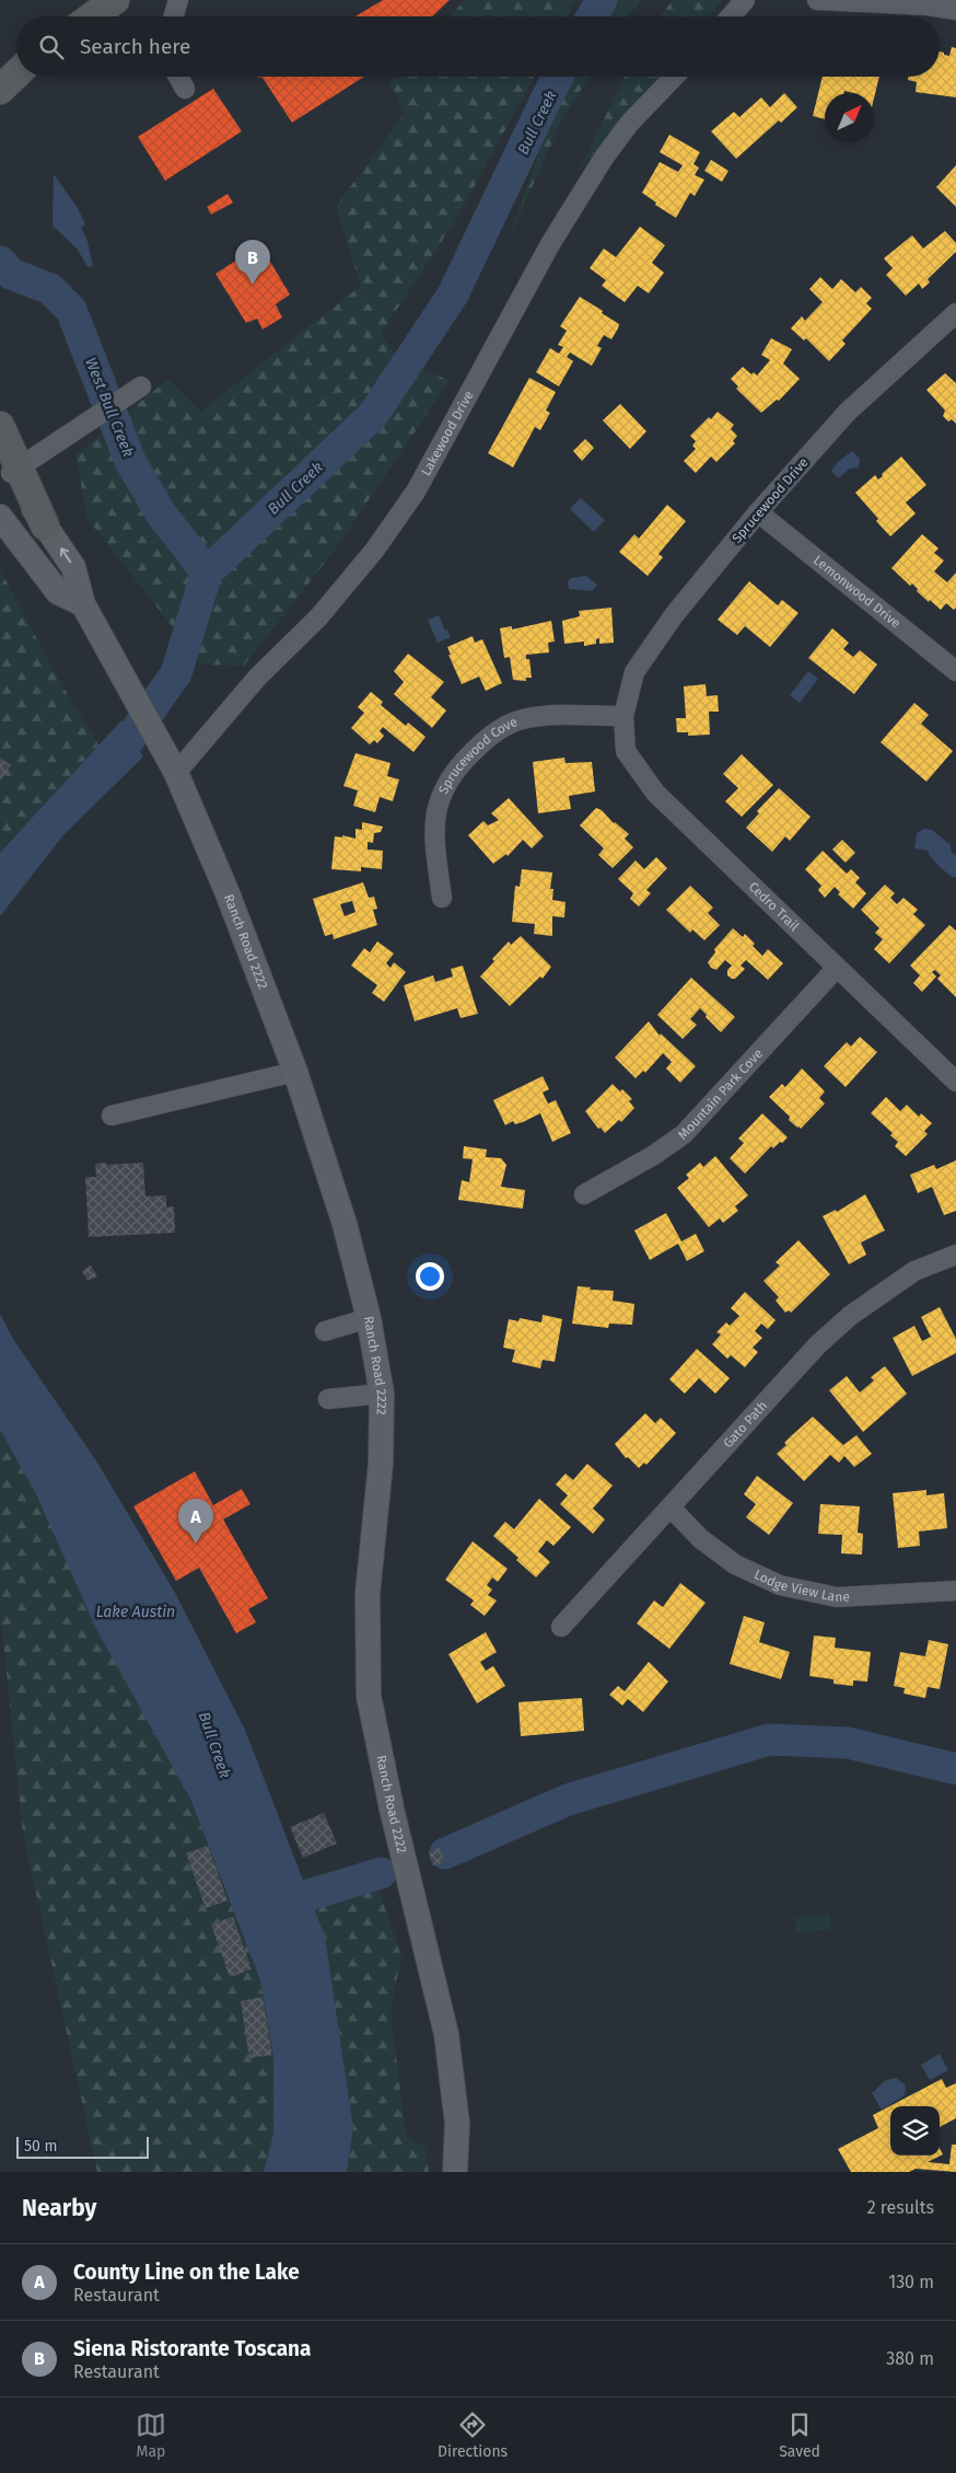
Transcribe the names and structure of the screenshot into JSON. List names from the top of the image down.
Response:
{
  "streets": {
    "main road": ["Ranch Road 2222"],
    "street": [
      "Lakewood Drive",
      "Sprucewood Drive",
      "Lemonwood Drive",
      "Sprucewood Cove",
      "Cedro Trail",
      "Mountain Park Cove",
      "Gato Path",
      "Lodge View Lane"
    ]
  },
  "crossings": [
    ["Lakewood Drive", "Ranch Road 2222"],
    ["Sprucewood Drive", "Lemonwood Drive"],
    ["Sprucewood Drive", "Sprucewood Cove"],
    ["Sprucewood Drive", "Cedro Trail"],
    ["Sprucewood Cove", "Cedro Trail"],
    ["Cedro Trail", "Mountain Park Cove"],
    ["Gato Path", "Lodge View Lane"]
  ],
  "water": ["Bull Creek", "West Bull Creek", "Lake Austin"],
  "scale_bar": "50 m",
  "north": "top right",
  "page": {
    "search": "Search here",
    "pins": ["B", "A"],
    "scale": "50 m",
    "heading": ["Nearby", "2 results"],
    "list": [
      {
        "mark": "A",
        "name": "County Line on the Lake",
        "note": "Restaurant",
        "value": "130 m"
      },
      {
        "mark": "B",
        "name": "Siena Ristorante Toscana",
        "note": "Restaurant",
        "value": "380 m"
      }
    ],
    "nav": ["Map", "Directions", "Saved"]
  }
}
